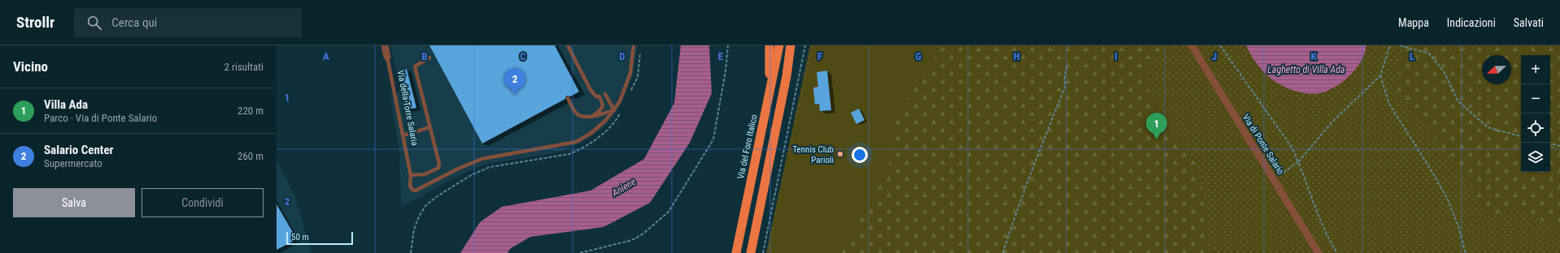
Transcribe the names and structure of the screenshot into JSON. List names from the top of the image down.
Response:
{
  "streets": {
    "highway": ["Via del Foro Italico"],
    "street": ["Via della Torre Salaria", "Via di Ponte Salario"]
  },
  "water": ["Laghetto di Villa Ada", "Aniene"],
  "places": ["Tennis Club Parioli"],
  "scale_bar": "50 m",
  "north": "left",
  "page": {
    "header": "Strollr",
    "search": "Cerca qui",
    "nav": ["Mappa", "Indicazioni", "Salvati"],
    "heading": ["Vicino", "2 risultati"],
    "map_buttons": ["+", "−"],
    "pins": ["2", "1"],
    "list": [
      {
        "mark": "1",
        "name": "Villa Ada",
        "note": "Parco · Via di Ponte Salario",
        "value": "220 m"
      },
      {
        "mark": "2",
        "name": "Salario Center",
        "note": "Supermercato",
        "value": "260 m"
      }
    ],
    "buttons": ["Salva", "Condividi"],
    "scale": "50 m"
  },
  "grid": {
    "columns": [
      "A",
      "B",
      "C",
      "D",
      "E",
      "F",
      "G",
      "H",
      "I",
      "J",
      "K",
      "L"
    ],
    "rows": ["1", "2"]
  }
}
